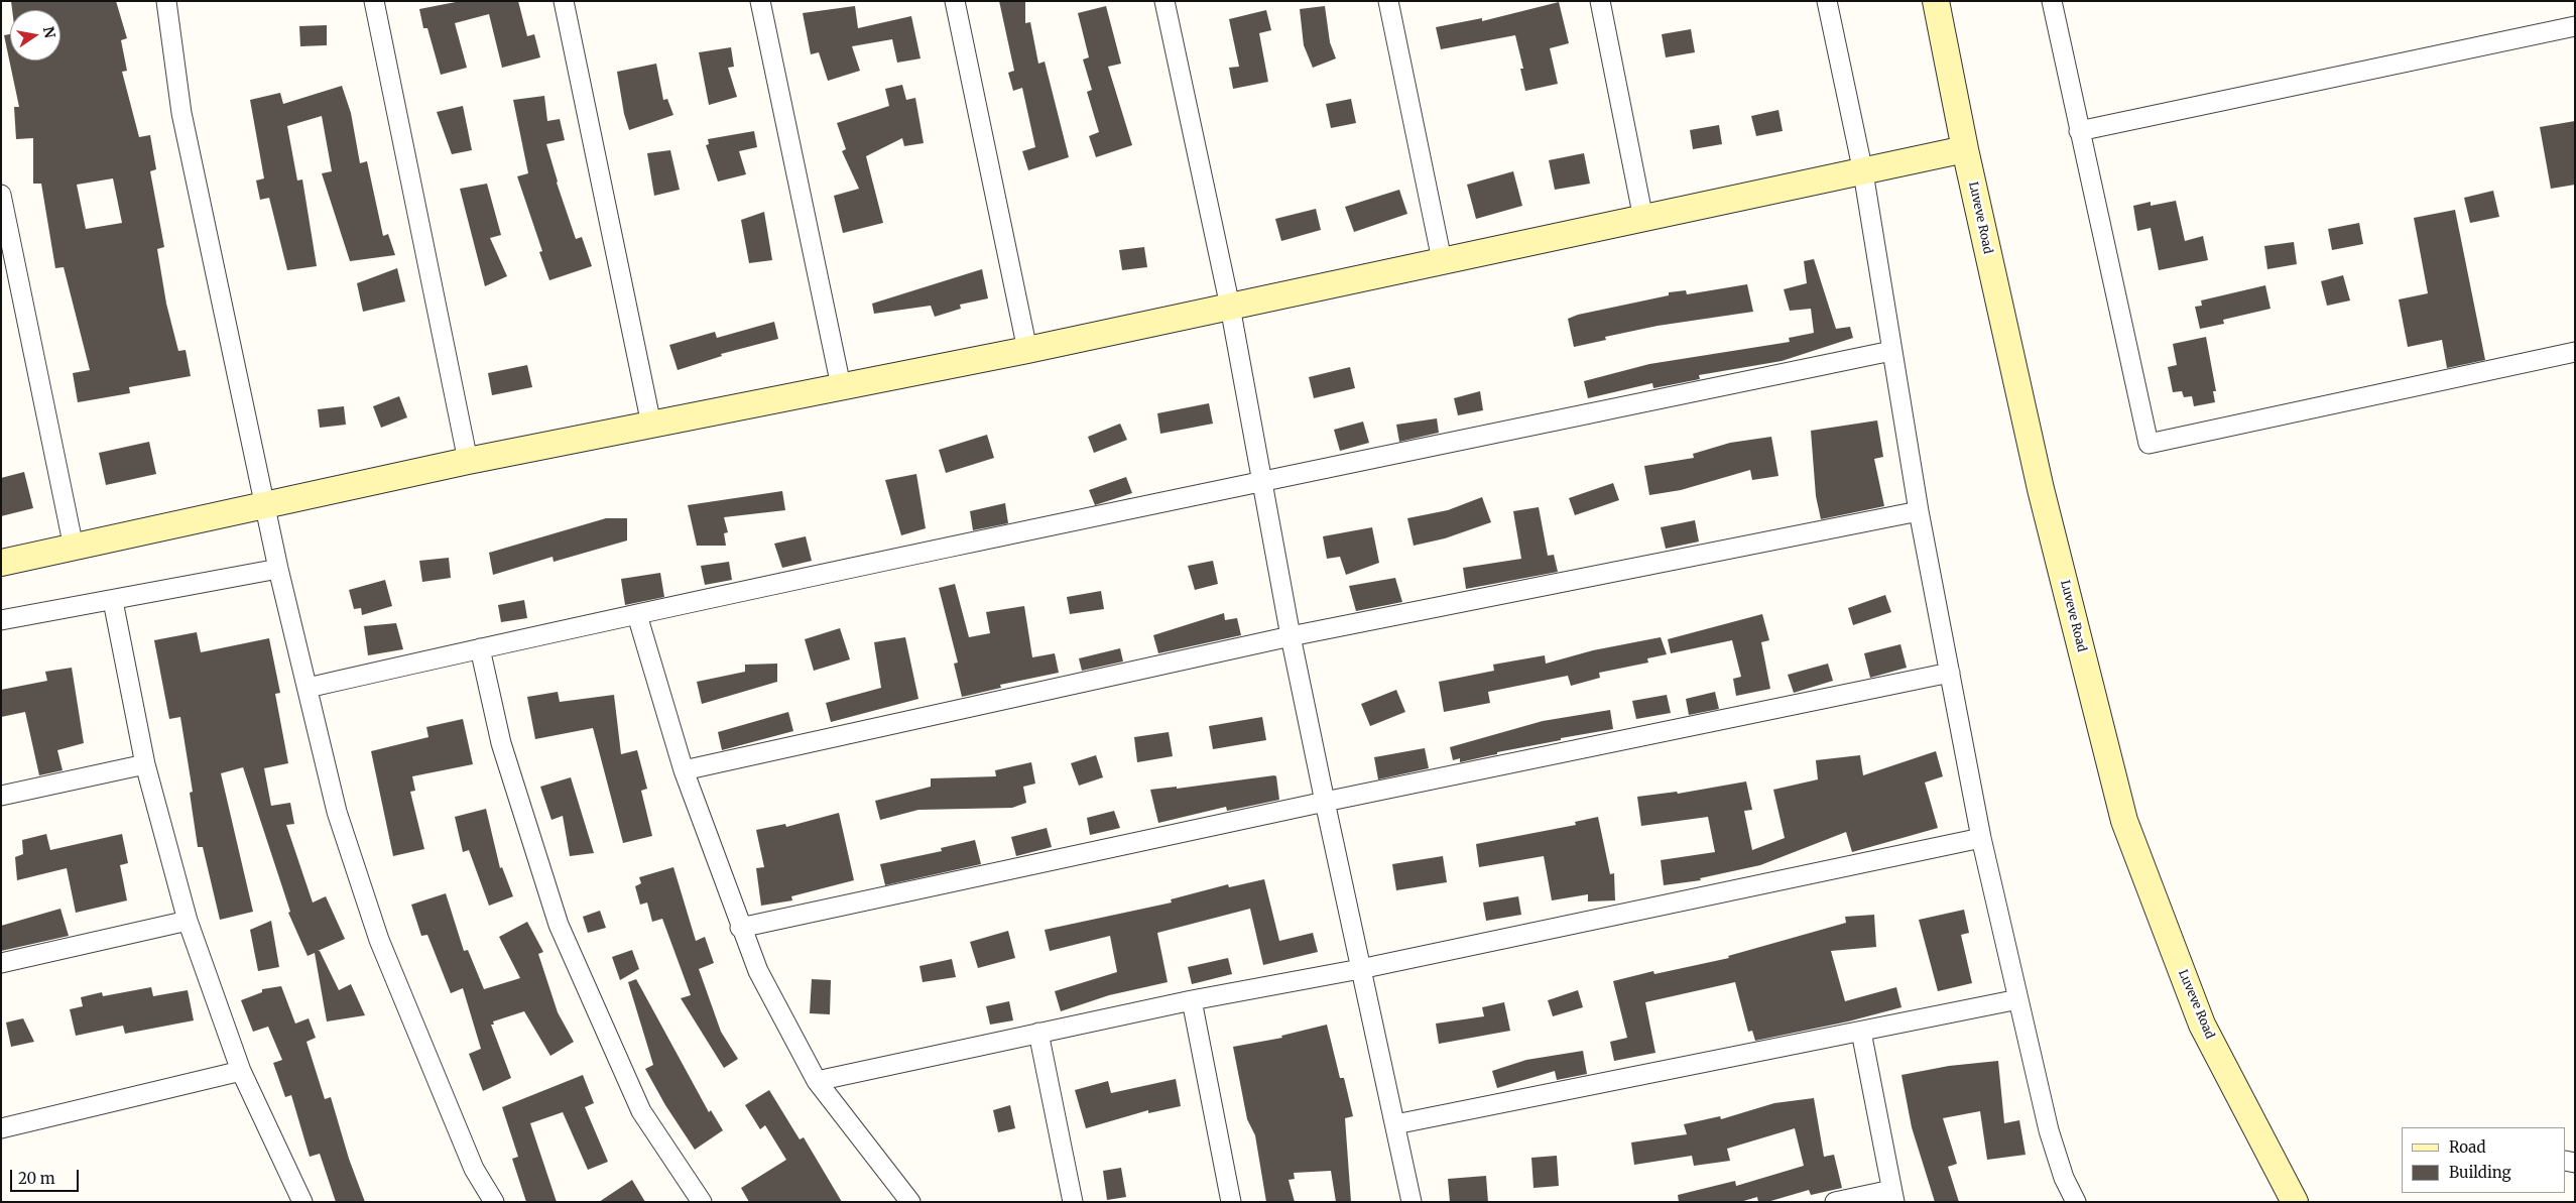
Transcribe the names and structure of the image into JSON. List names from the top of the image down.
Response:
{
  "streets": {
    "street": ["Luveve Road"]
  },
  "legend": ["Road", "Building"],
  "scale_bar": "20 m",
  "north": "right"
}
